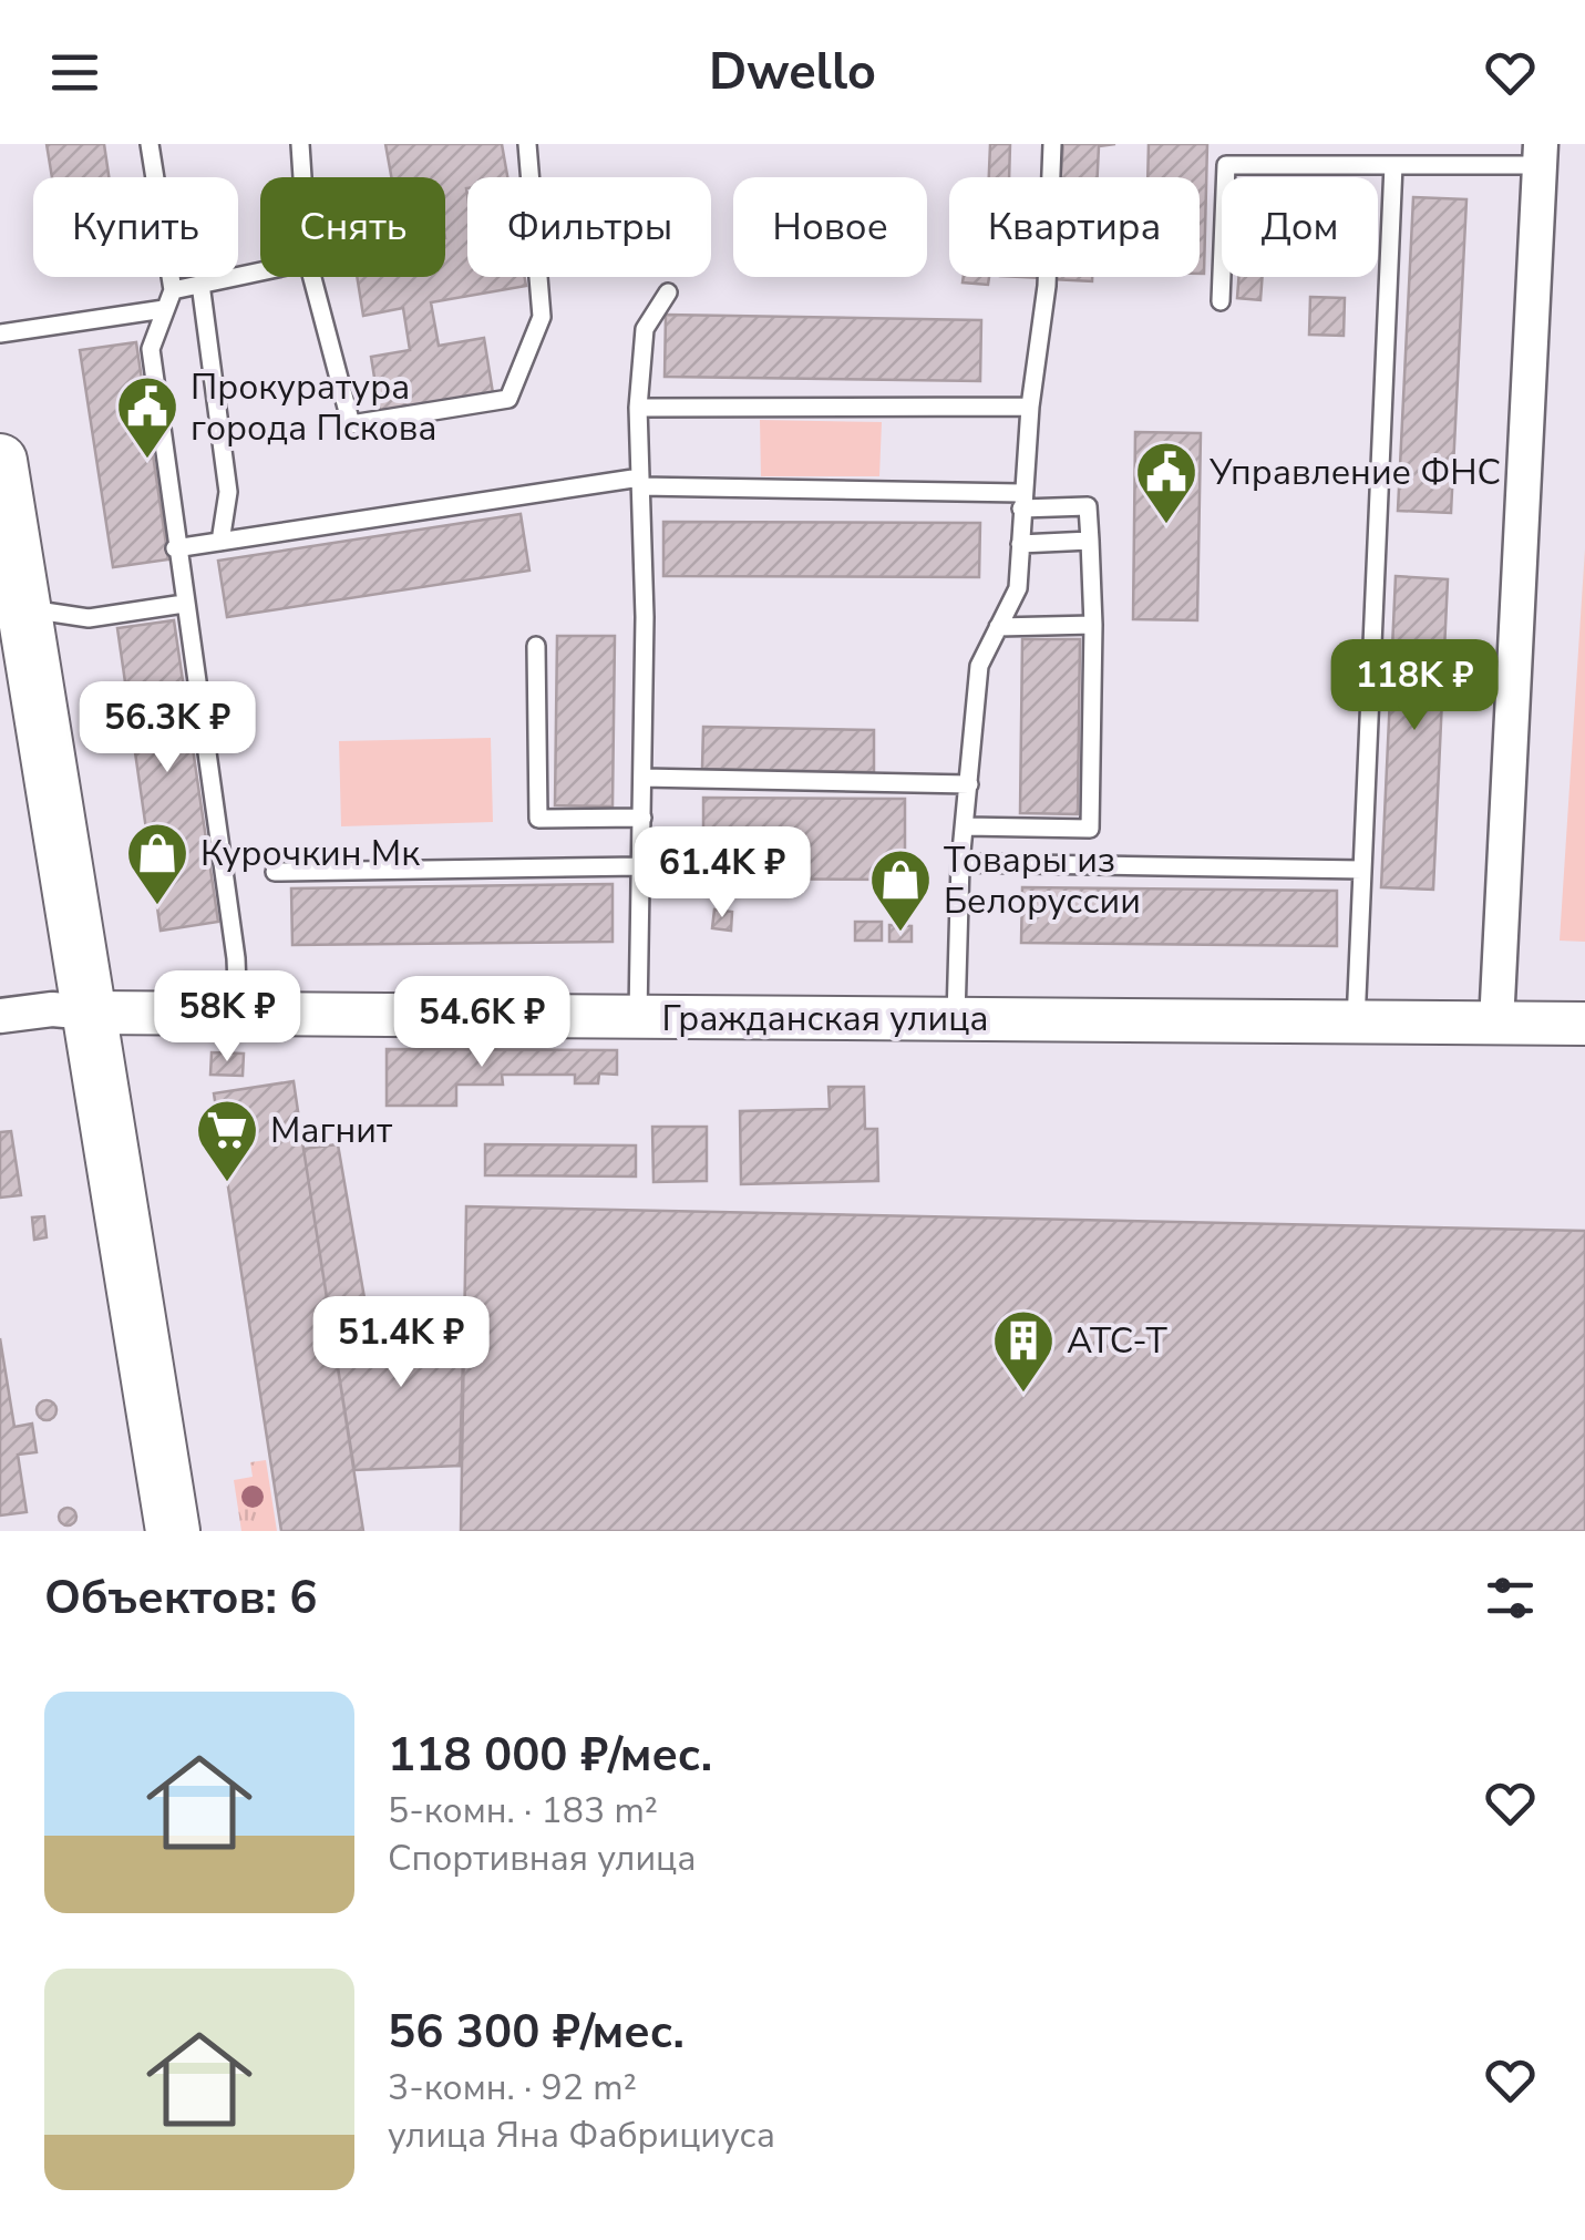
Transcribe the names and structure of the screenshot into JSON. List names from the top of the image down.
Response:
{
  "streets": {
    "street": ["Гражданская улица"]
  },
  "places": {
    "public building": ["Прокуратура города Пскова", "Управление ФНС"],
    "shop": ["Курочкин Мк", "Товары из Белоруссии"],
    "supermarket": ["Магнит"],
    "building": ["ATC-T"]
  },
  "page": {
    "header": "Dwello",
    "chip": [
      "Купить",
      "Снять",
      "Фильтры",
      "Новое",
      "Квартира",
      "Дом"
    ],
    "price": [
      "118K ₽",
      "56.3K ₽",
      "61.4K ₽",
      "58K ₽",
      "54.6K ₽",
      "51.4K ₽"
    ],
    "heading": "Объектов: 6",
    "list": [
      {
        "name": "118 000 ₽/мес.",
        "note": "5-комн. · 183 m² · Спортивная улица"
      },
      {
        "name": "56 300 ₽/мес.",
        "note": "3-комн. · 92 m² · улица Яна Фабрициуса"
      }
    ]
  }
}
